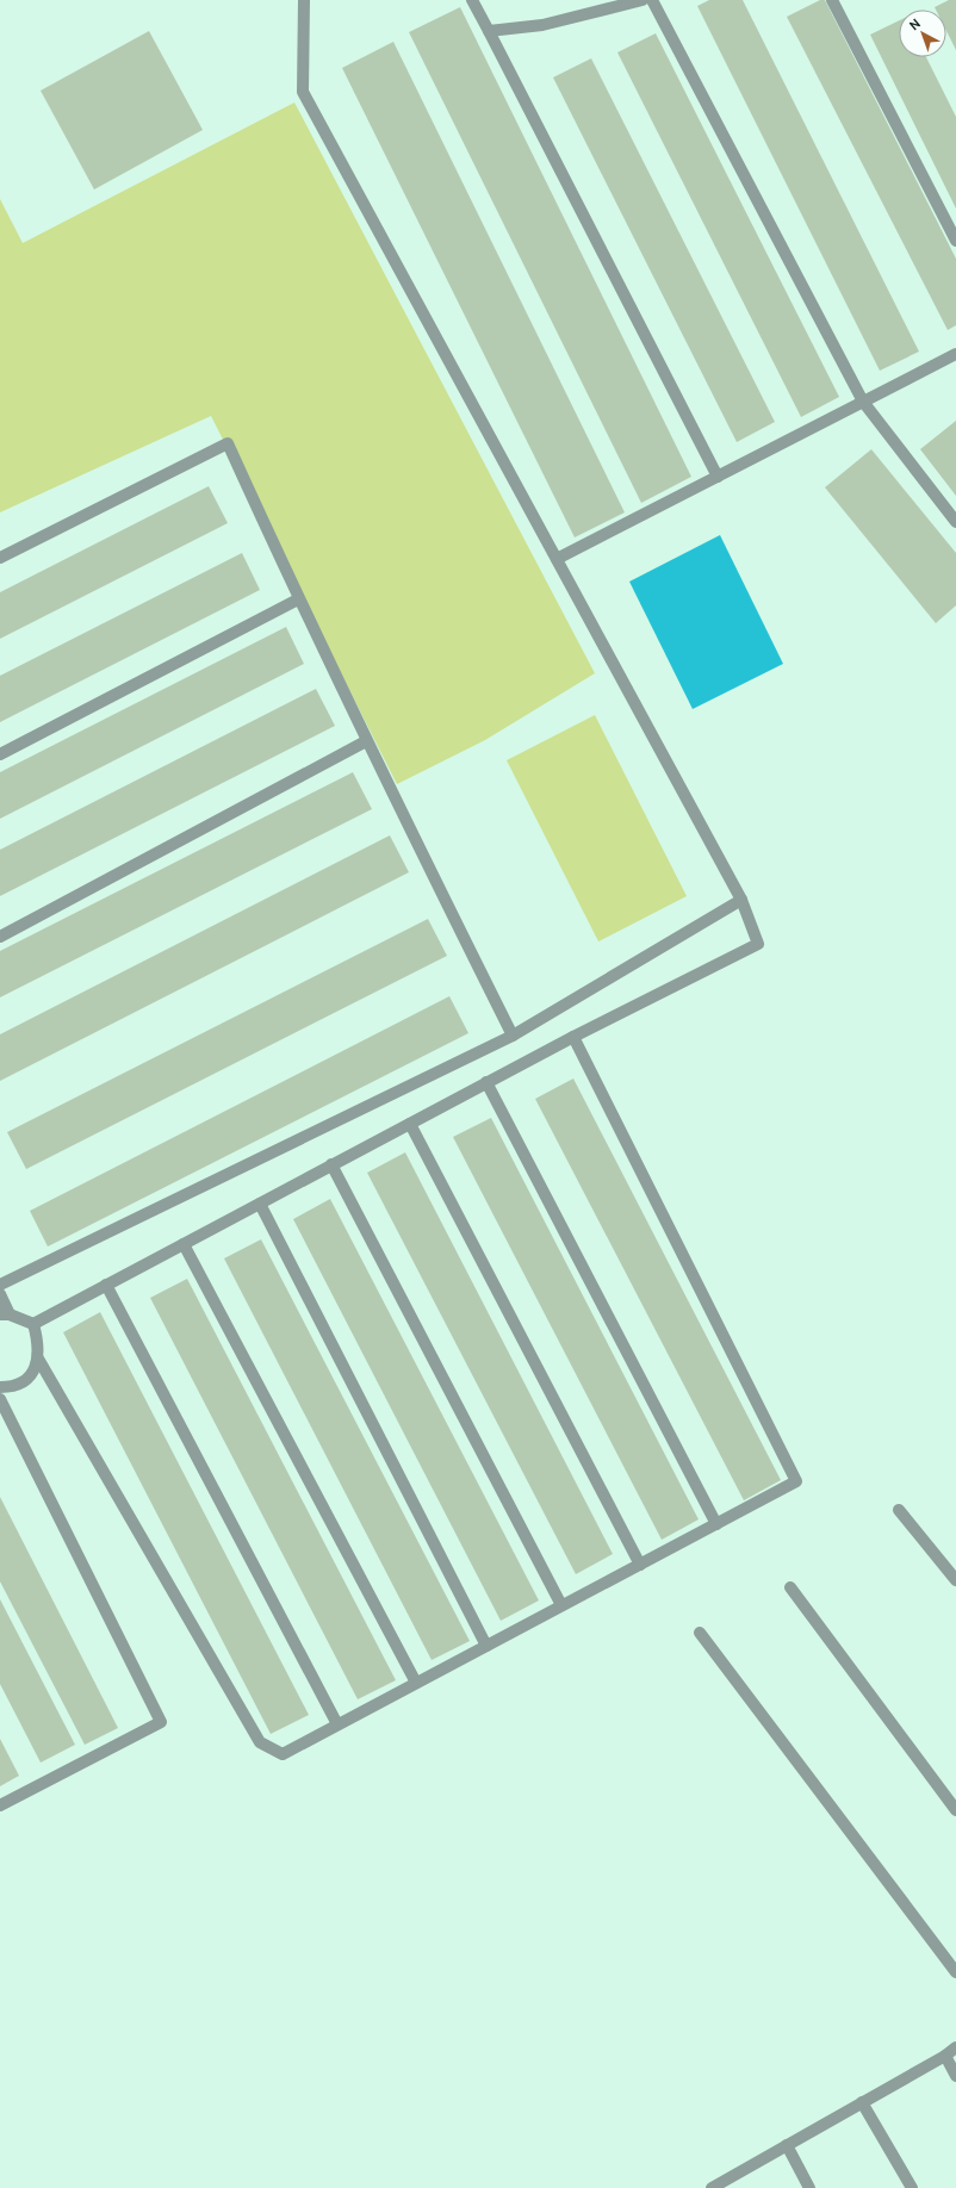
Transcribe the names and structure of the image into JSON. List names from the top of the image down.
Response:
{
  "north": "top left"
}
